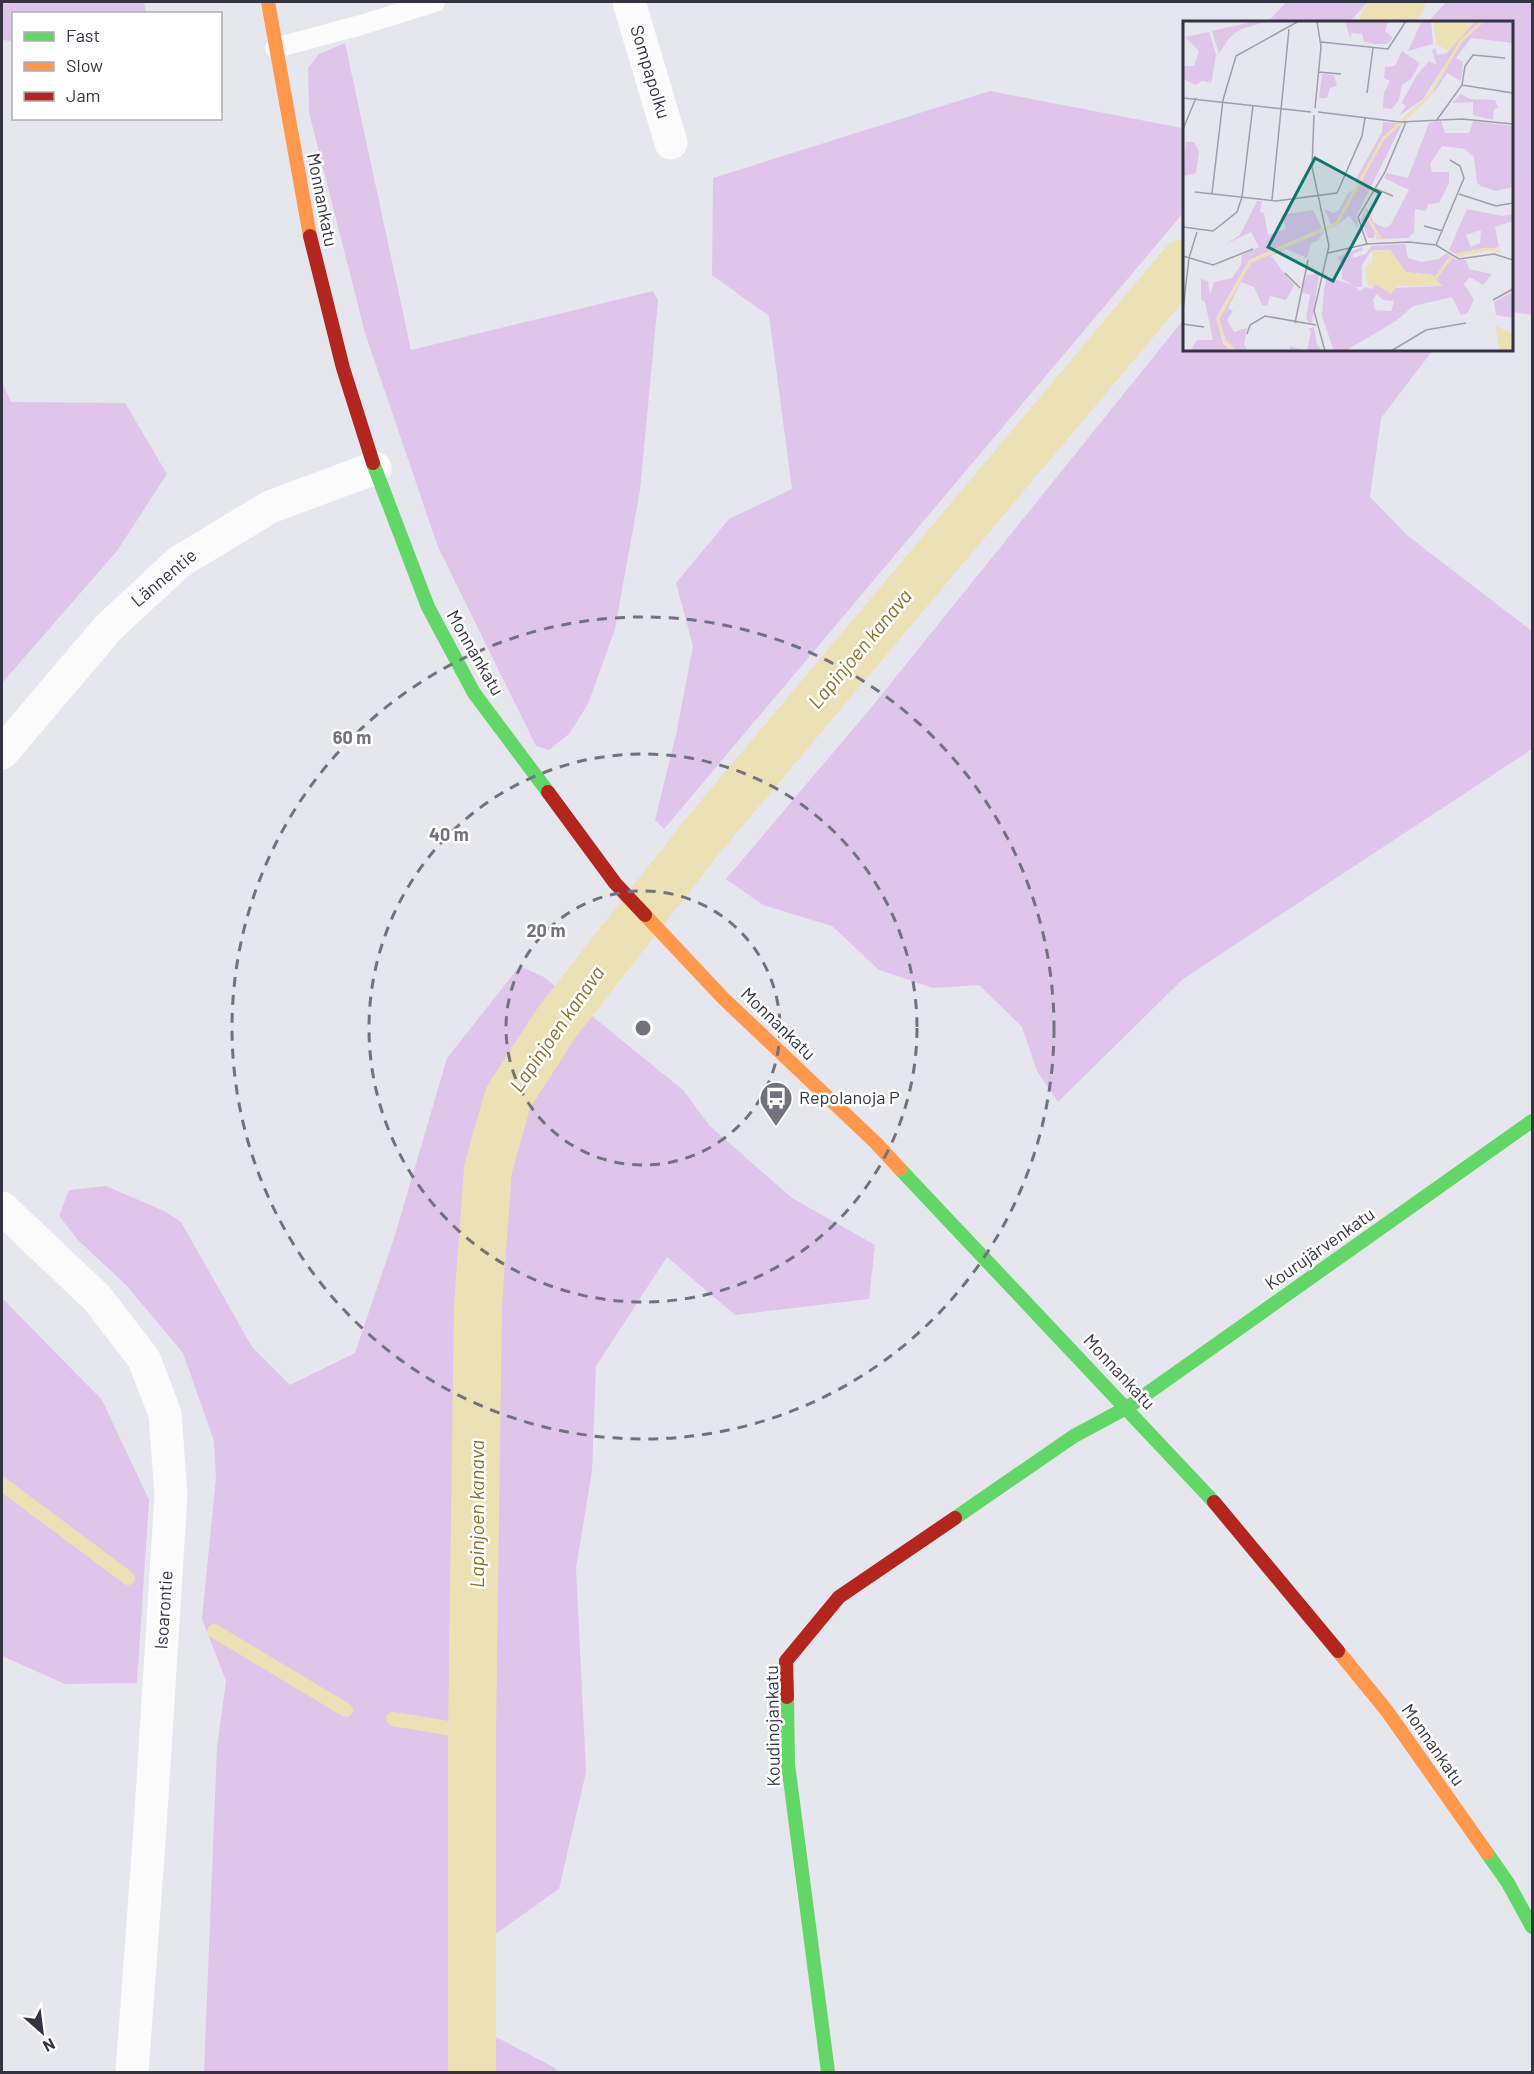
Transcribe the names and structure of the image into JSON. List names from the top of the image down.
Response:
{
  "streets": {
    "main road": ["Monnankatu", "Kourujärvenkatu", "Koudinojankatu"],
    "street": ["Sompapolku", "Lännentie", "Isoarontie"]
  },
  "crossings": [
    ["Monnankatu", "Lännentie"],
    ["Monnankatu", "Kourujärvenkatu"],
    ["Monnankatu", "Koudinojankatu"],
    ["Kourujärvenkatu", "Koudinojankatu"]
  ],
  "water": ["Lapinjoen kanava"],
  "places": {
    "bus stop": ["Repolanoja P"]
  },
  "legend": ["Fast", "Slow", "Jam"],
  "north": "bottom right",
  "rings": ["60 m", "40 m", "20 m"]
}
